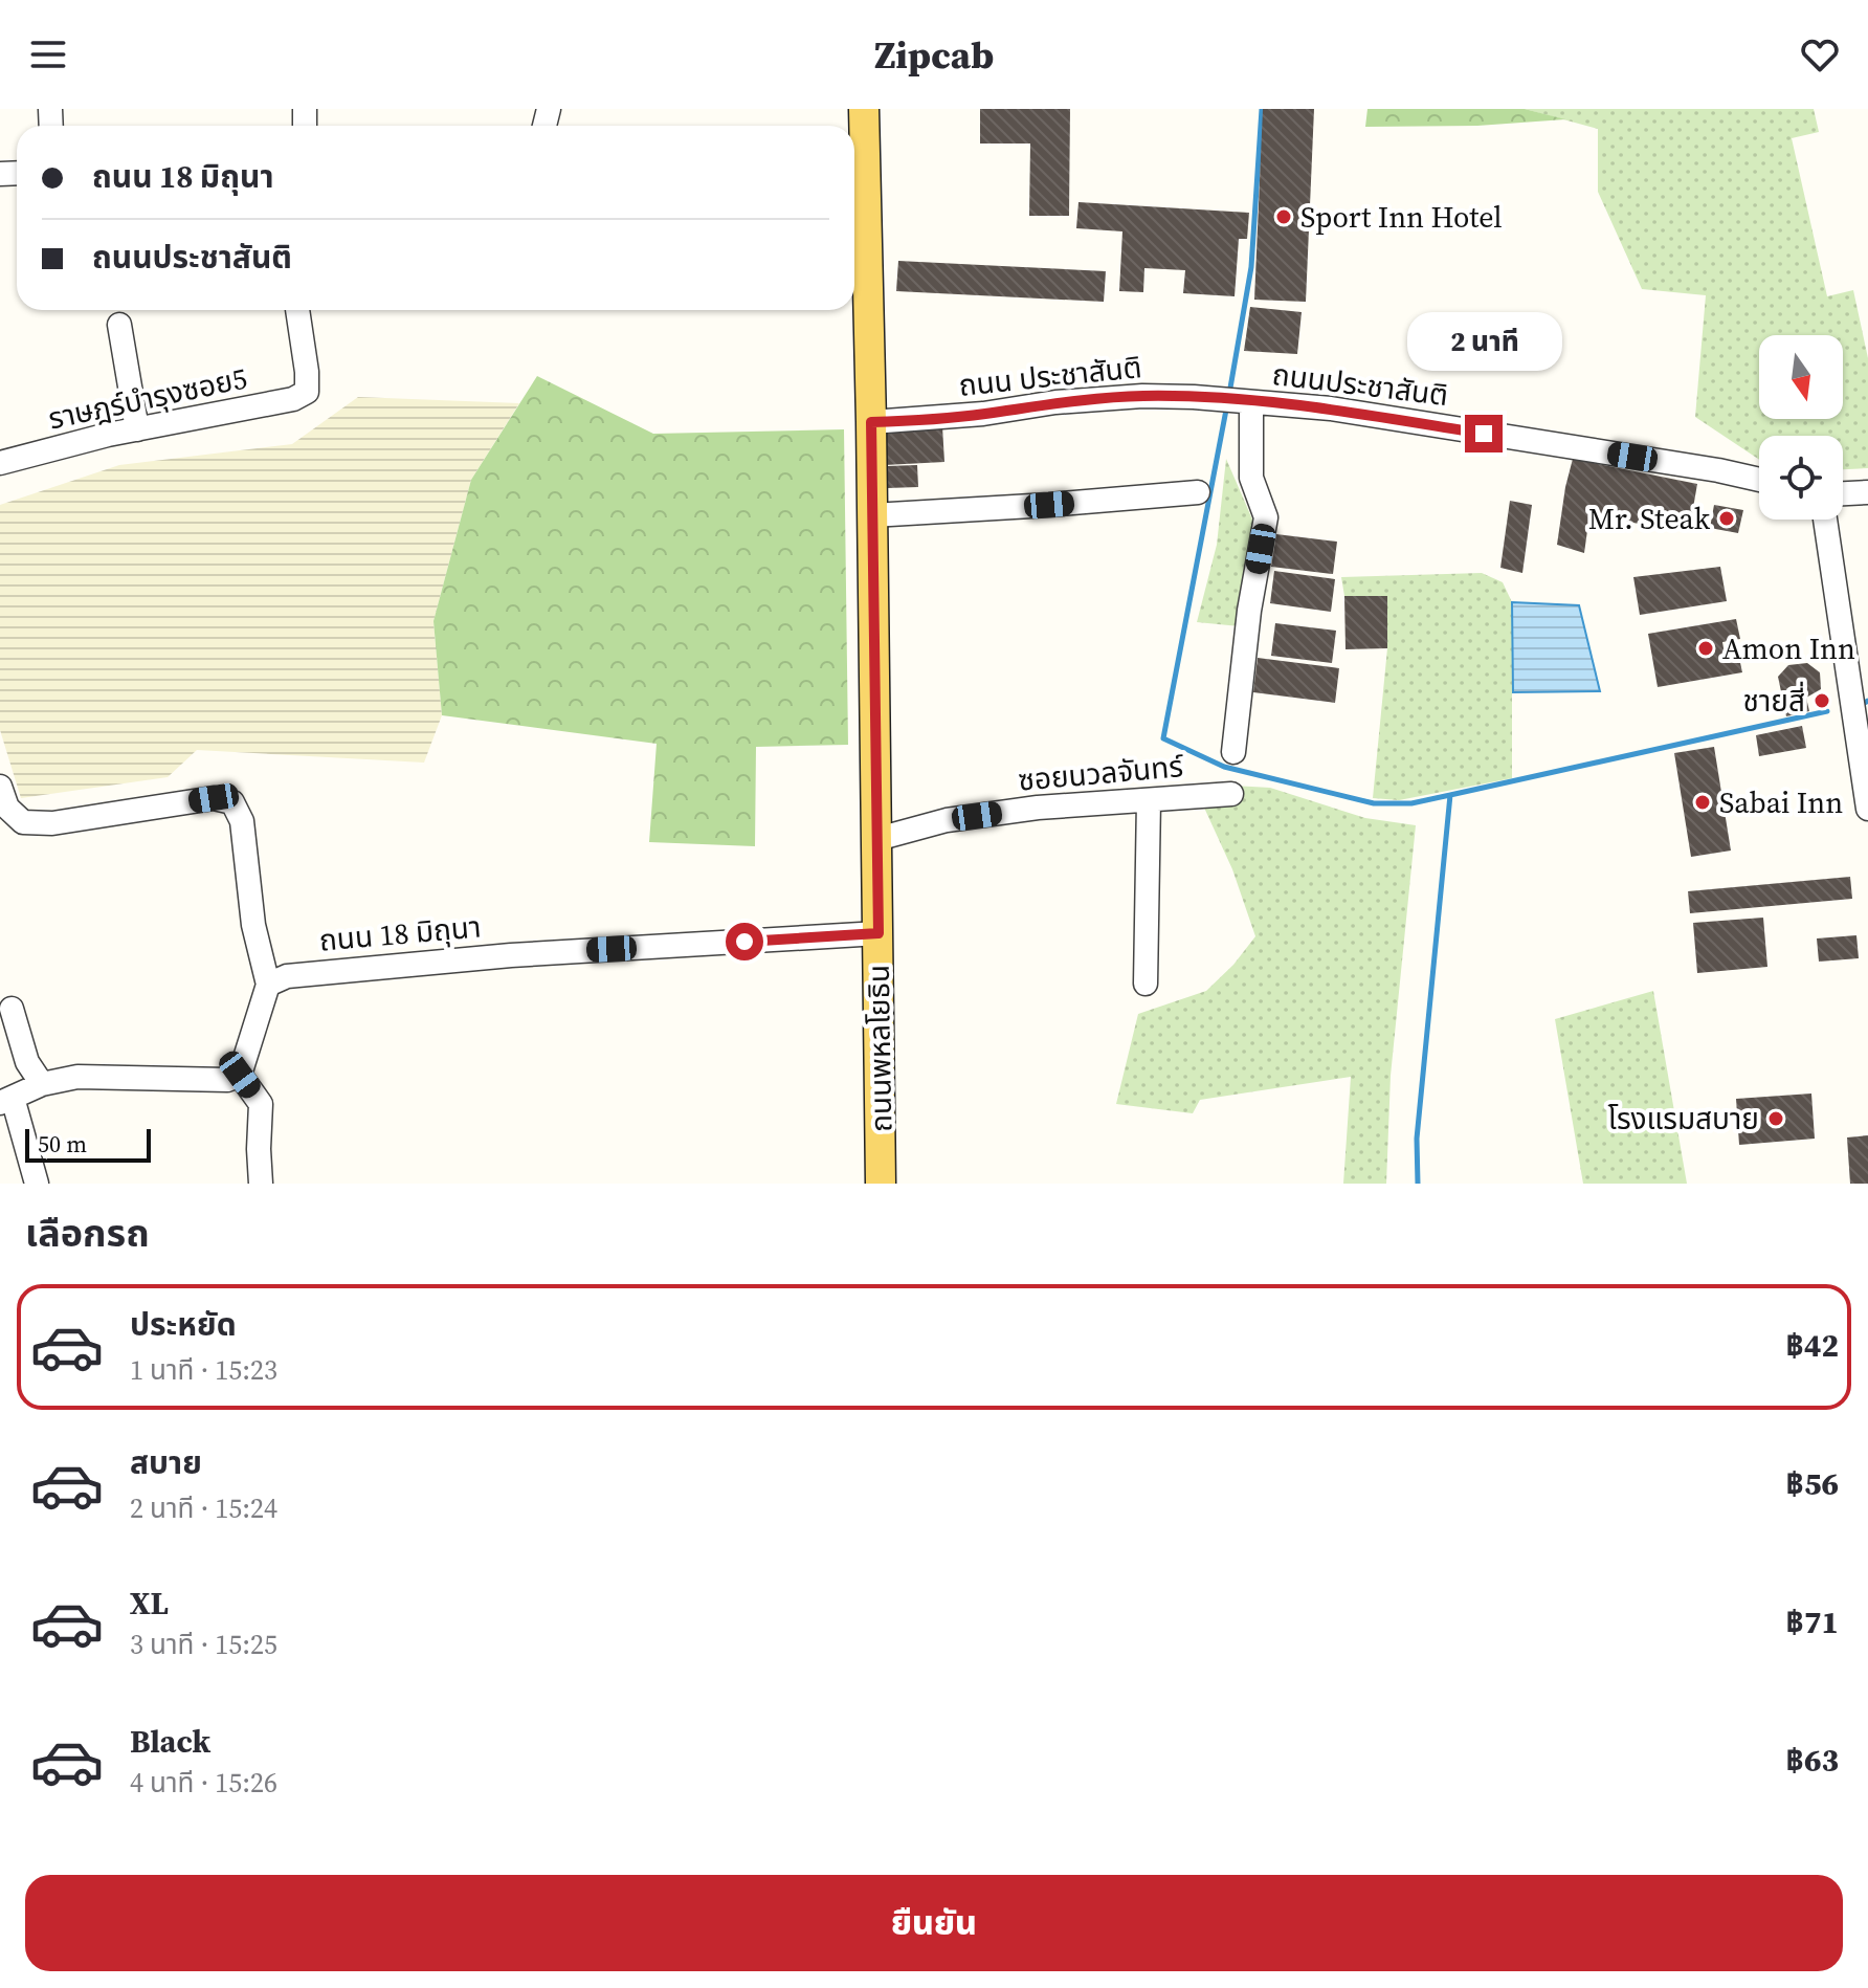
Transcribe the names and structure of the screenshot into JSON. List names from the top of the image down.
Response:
{
  "streets": {
    "main road": ["ถนนพหลโยธิน"],
    "street": [
      "ถนน ประชาสันติ",
      "ถนนประชาสันติ",
      "ราษฎร์บำรุงซอย5",
      "ซอยนวลจันทร์",
      "ถนน 18 มิถุนา"
    ]
  },
  "crossings": [
    ["ถนน ประชาสันติ", "ถนนประชาสันติ"],
    ["ถนน ประชาสันติ", "ถนนพหลโยธิน"],
    ["ซอยนวลจันทร์", "ถนนพหลโยธิน"],
    ["ถนน 18 มิถุนา", "ถนนพหลโยธิน"]
  ],
  "places": [
    "Sport Inn Hotel",
    "Mr. Steak",
    "Amon Inn",
    "ชายสี่",
    "Sabai Inn",
    "โรงแรมสบาย"
  ],
  "scale_bar": "50 m",
  "north": "bottom",
  "page": {
    "header": "Zipcab",
    "banner": ["ถนน 18 มิถุนา", "ถนนประชาสันติ"],
    "bubble": "2 นาที",
    "scale": "50 m",
    "heading": "เลือกรถ",
    "list": [
      {
        "name": "ประหยัด",
        "note": "1 นาที · 15:23",
        "value": "฿42"
      },
      {
        "name": "สบาย",
        "note": "2 นาที · 15:24",
        "value": "฿56"
      },
      {
        "name": "XL",
        "note": "3 นาที · 15:25",
        "value": "฿71"
      },
      {
        "name": "Black",
        "note": "4 นาที · 15:26",
        "value": "฿63"
      }
    ],
    "buttons": "ยืนยัน"
  }
}
